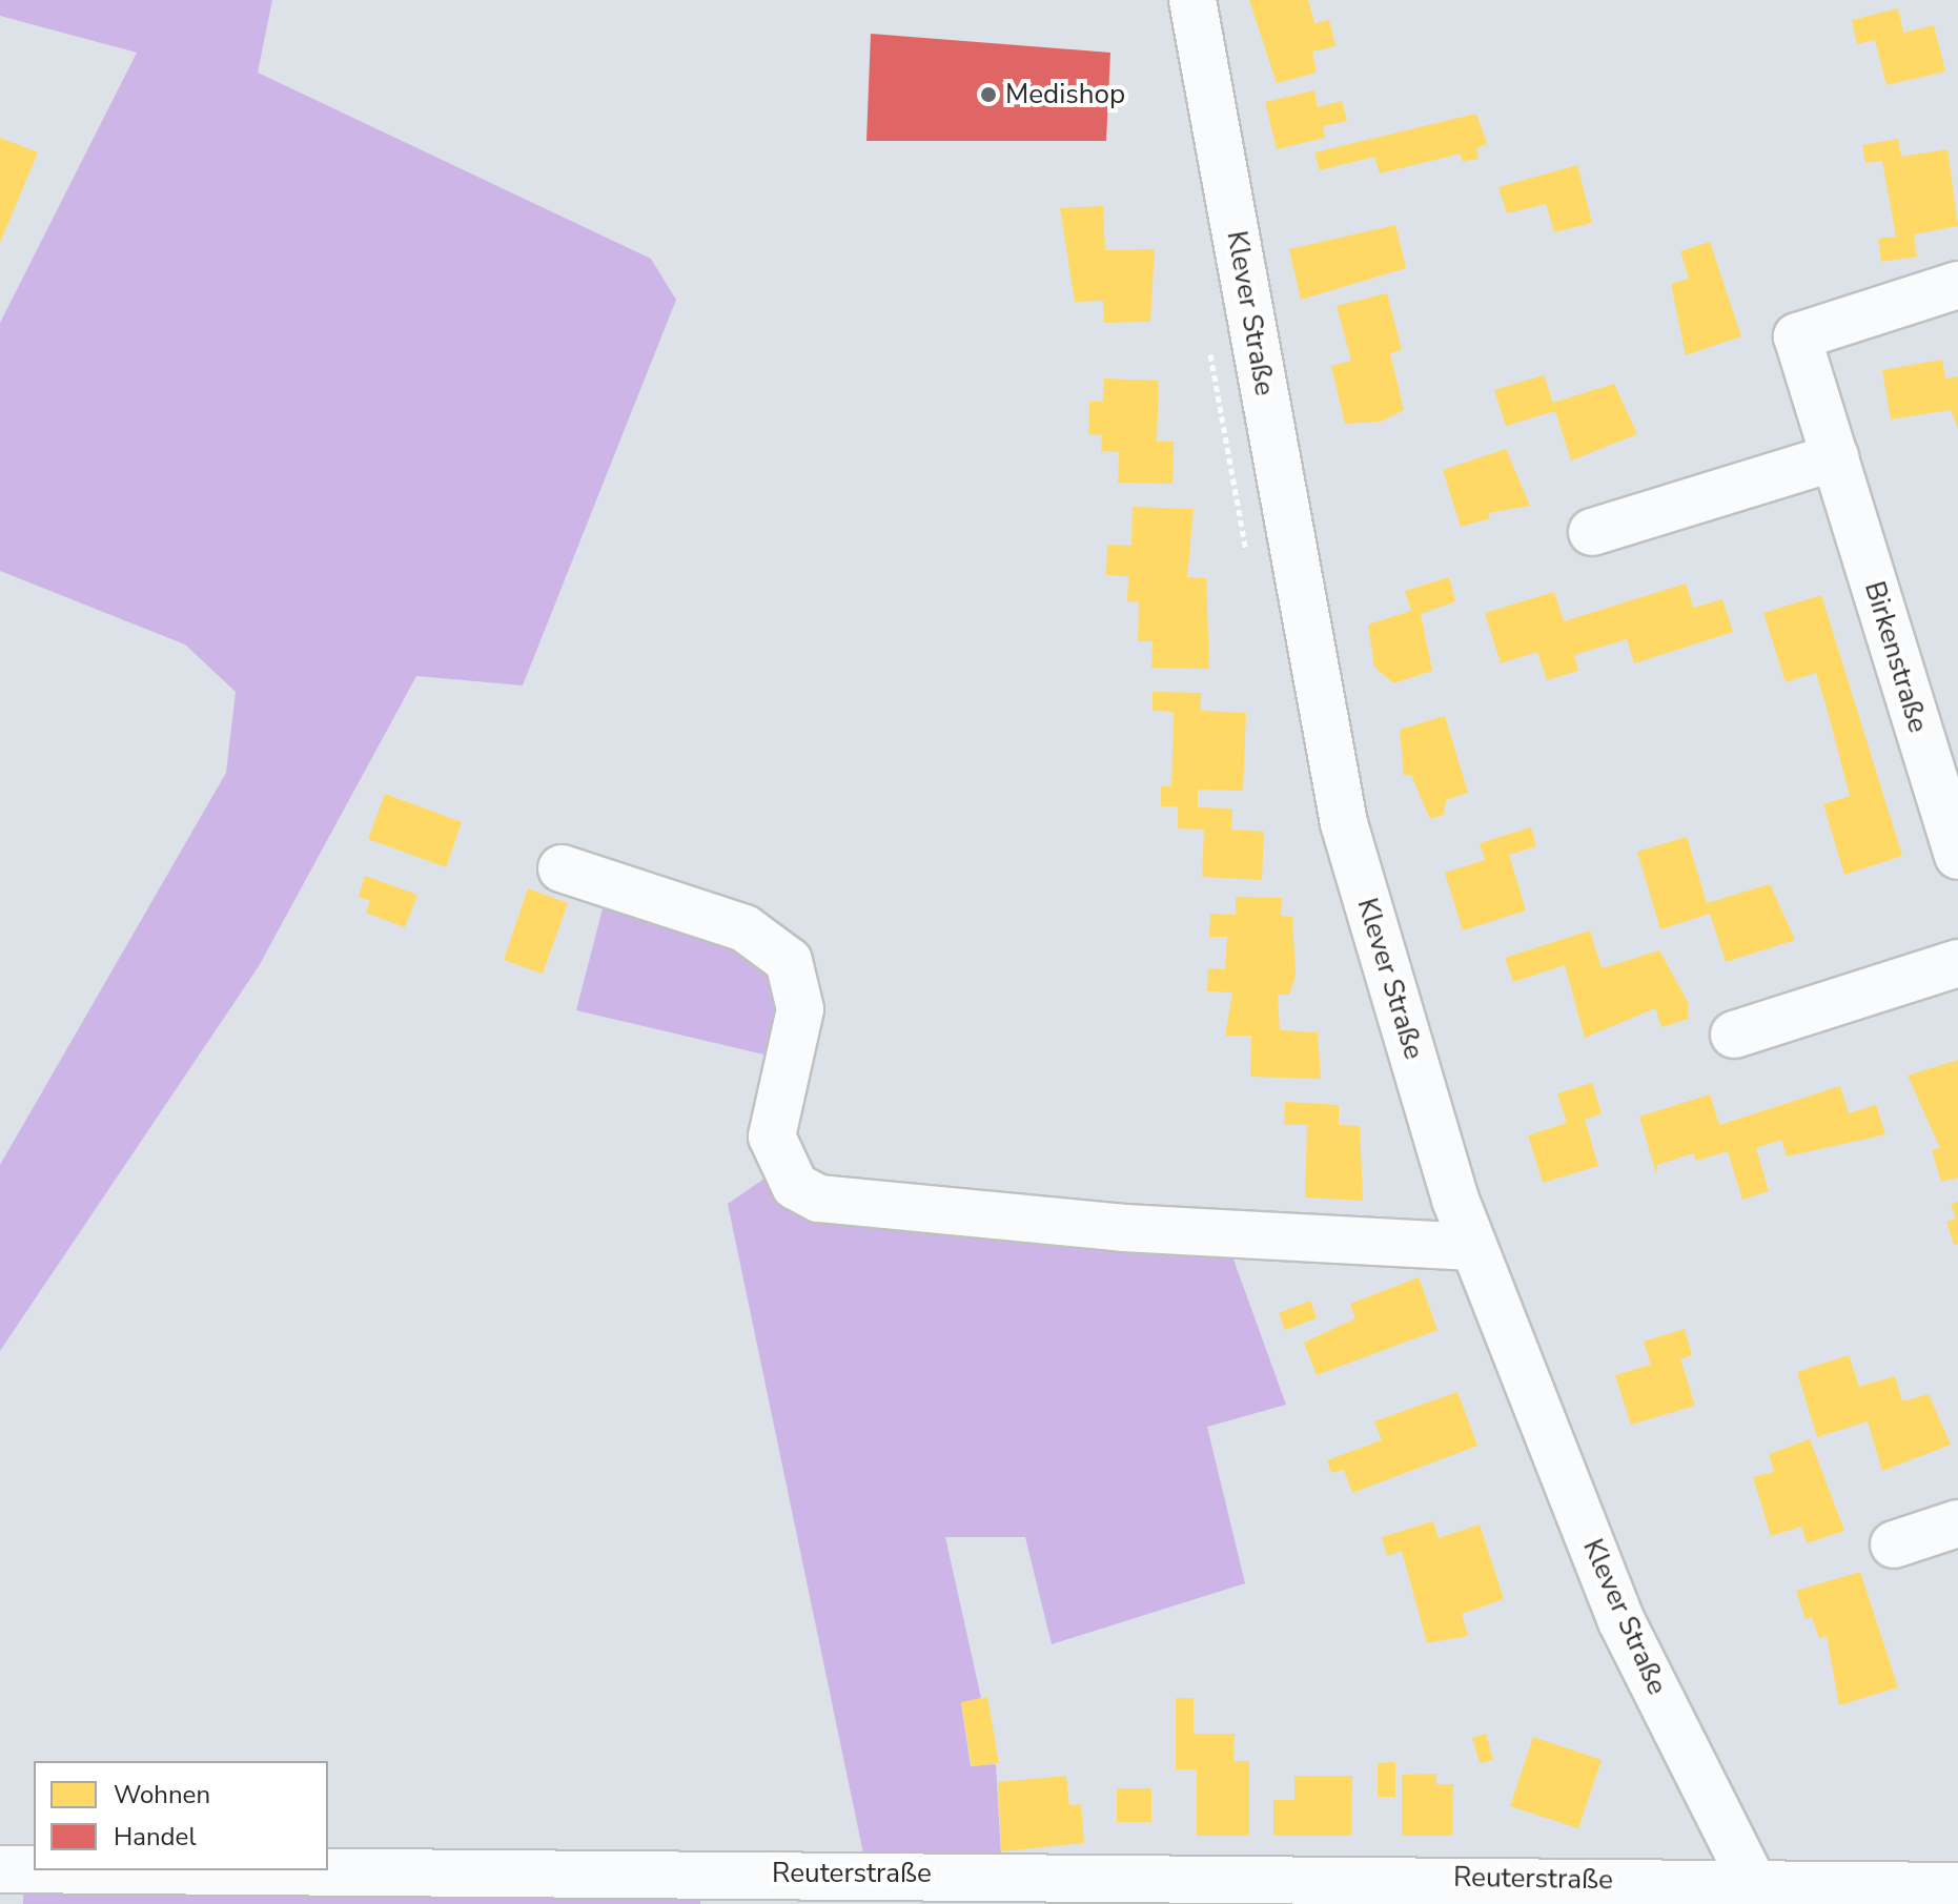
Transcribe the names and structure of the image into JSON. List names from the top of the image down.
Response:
{
  "streets": {
    "street": ["Klever Straße", "Birkenstraße", "Reuterstraße"]
  },
  "crossings": [
    ["Klever Straße", "Reuterstraße"]
  ],
  "places": ["Medishop"],
  "legend": ["Wohnen", "Handel"]
}
